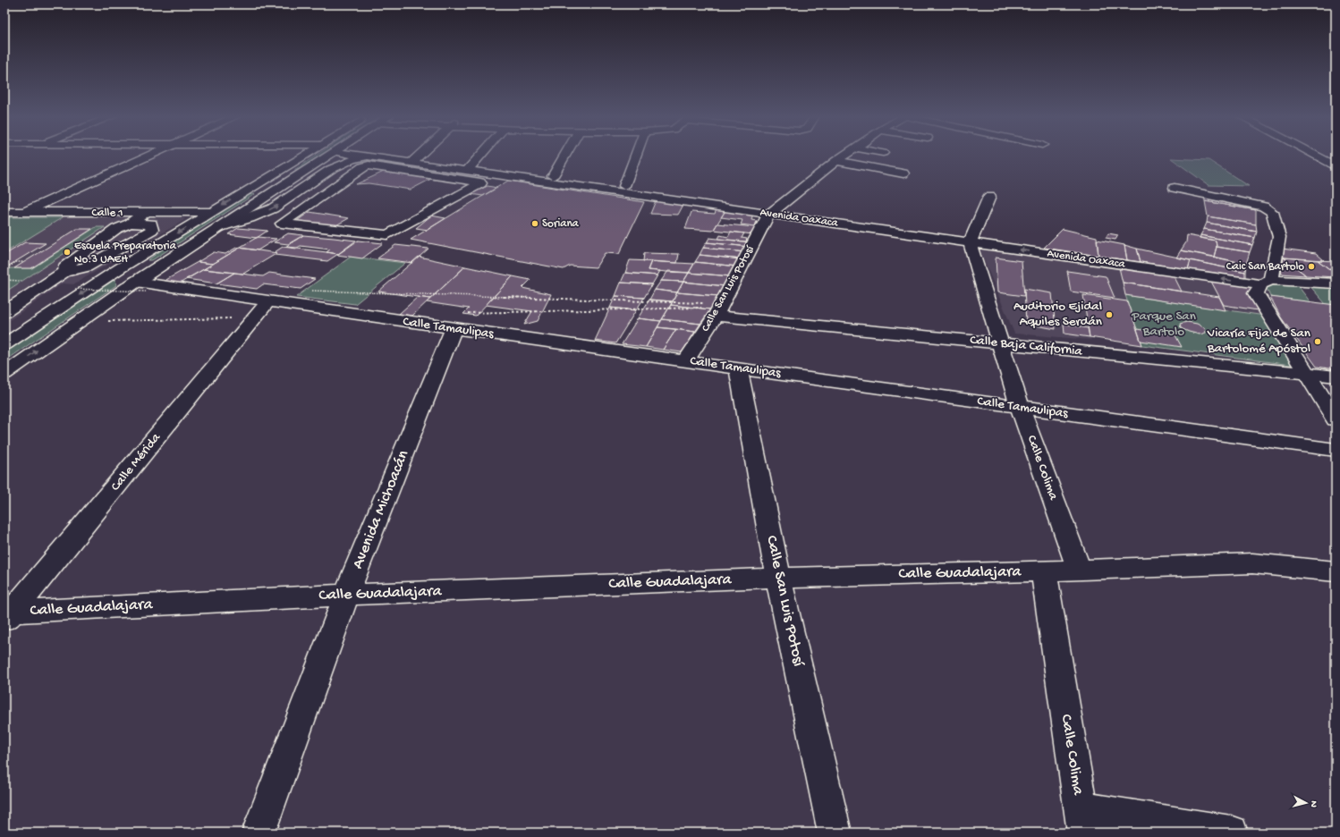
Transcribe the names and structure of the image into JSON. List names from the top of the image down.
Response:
{
  "streets": {
    "street": [
      "Calle 1",
      "Avenida Oaxaca",
      "Calle San Luis Potosí",
      "Calle Tamaulipas",
      "Calle Baja California",
      "Calle Mérida",
      "Calle Colima",
      "Avenida Michoacán",
      "Calle Guadalajara"
    ]
  },
  "crossings": [
    ["Avenida Oaxaca", "Calle San Luis Potosí"],
    ["Avenida Oaxaca", "Calle Colima"],
    ["Calle San Luis Potosí", "Calle Tamaulipas"],
    ["Calle San Luis Potosí", "Calle Baja California"],
    ["Calle San Luis Potosí", "Calle Guadalajara"],
    ["Calle Tamaulipas", "Calle Mérida"],
    ["Calle Tamaulipas", "Calle Colima"],
    ["Calle Tamaulipas", "Avenida Michoacán"],
    ["Calle Baja California", "Calle Colima"],
    ["Calle Mérida", "Calle Guadalajara"],
    ["Calle Colima", "Calle Guadalajara"],
    ["Avenida Michoacán", "Calle Guadalajara"]
  ],
  "parks": ["Parque San Bartolo"],
  "places": [
    "Soriana",
    "Escuela Preparatoria No.3 UAEH",
    "Caic San Bartolo",
    "Auditorio Ejidal Aquiles Serdán",
    "Vicaría Fija de San Bartolomé Apóstol"
  ],
  "north": "right"
}
